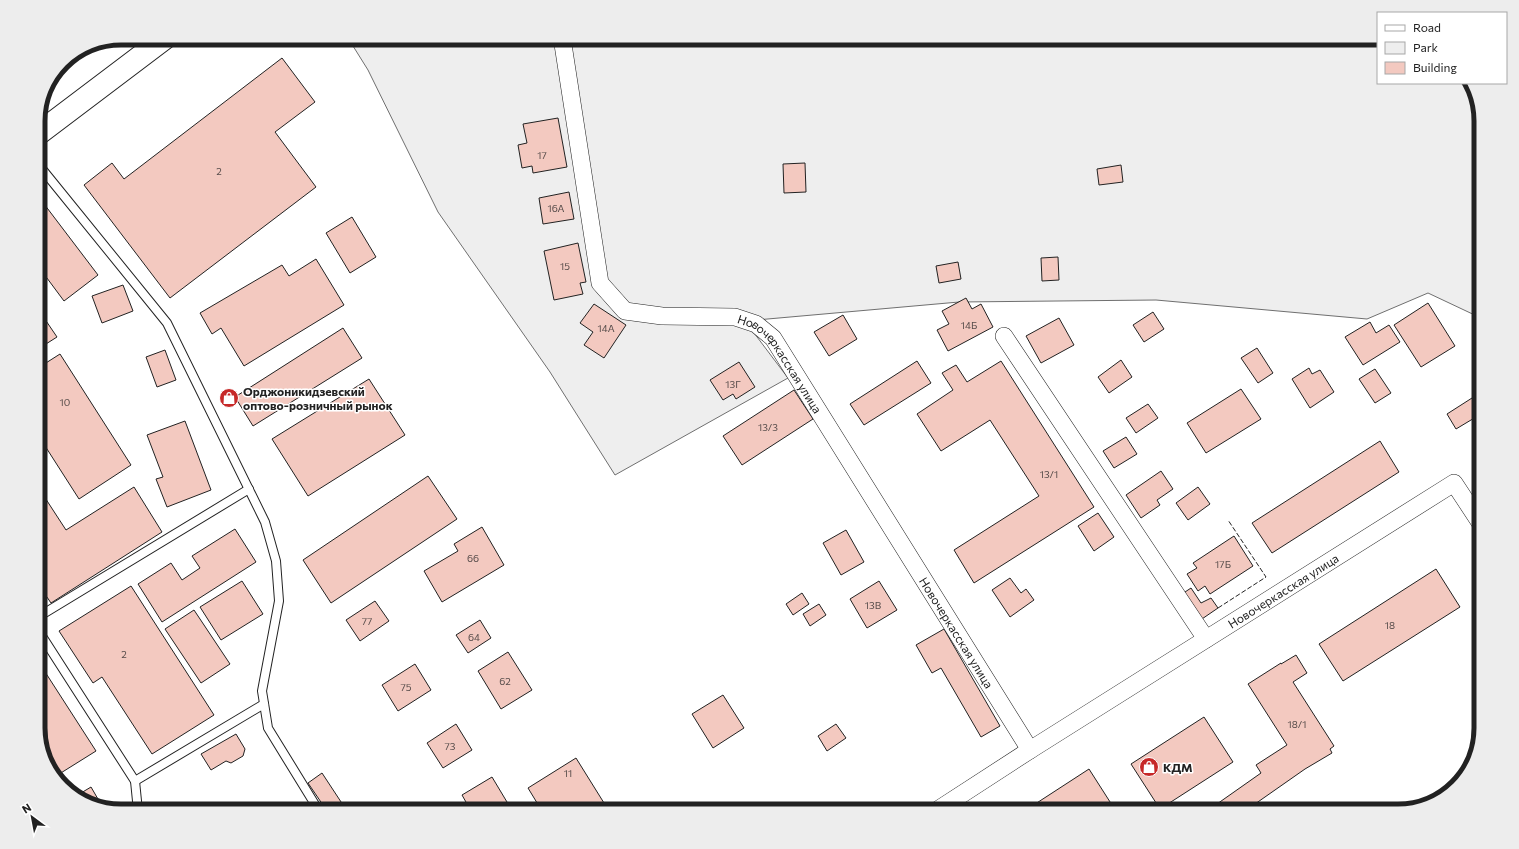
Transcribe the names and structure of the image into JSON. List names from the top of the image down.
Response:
{
  "streets": {
    "street": ["Новочеркасская улица"]
  },
  "places": {
    "shop": ["Орджоникидзевский оптово-розничный рынок", "КДМ"]
  },
  "house_numbers": [
    "17",
    "2",
    "16А",
    "15",
    "14Б",
    "14А",
    "13Г",
    "10",
    "13/3",
    "13/1",
    "66",
    "17Б",
    "13В",
    "77",
    "18",
    "64",
    "2",
    "62",
    "75",
    "18/1",
    "73",
    "11"
  ],
  "legend": ["Road", "Park", "Building"],
  "north": "top left"
}
